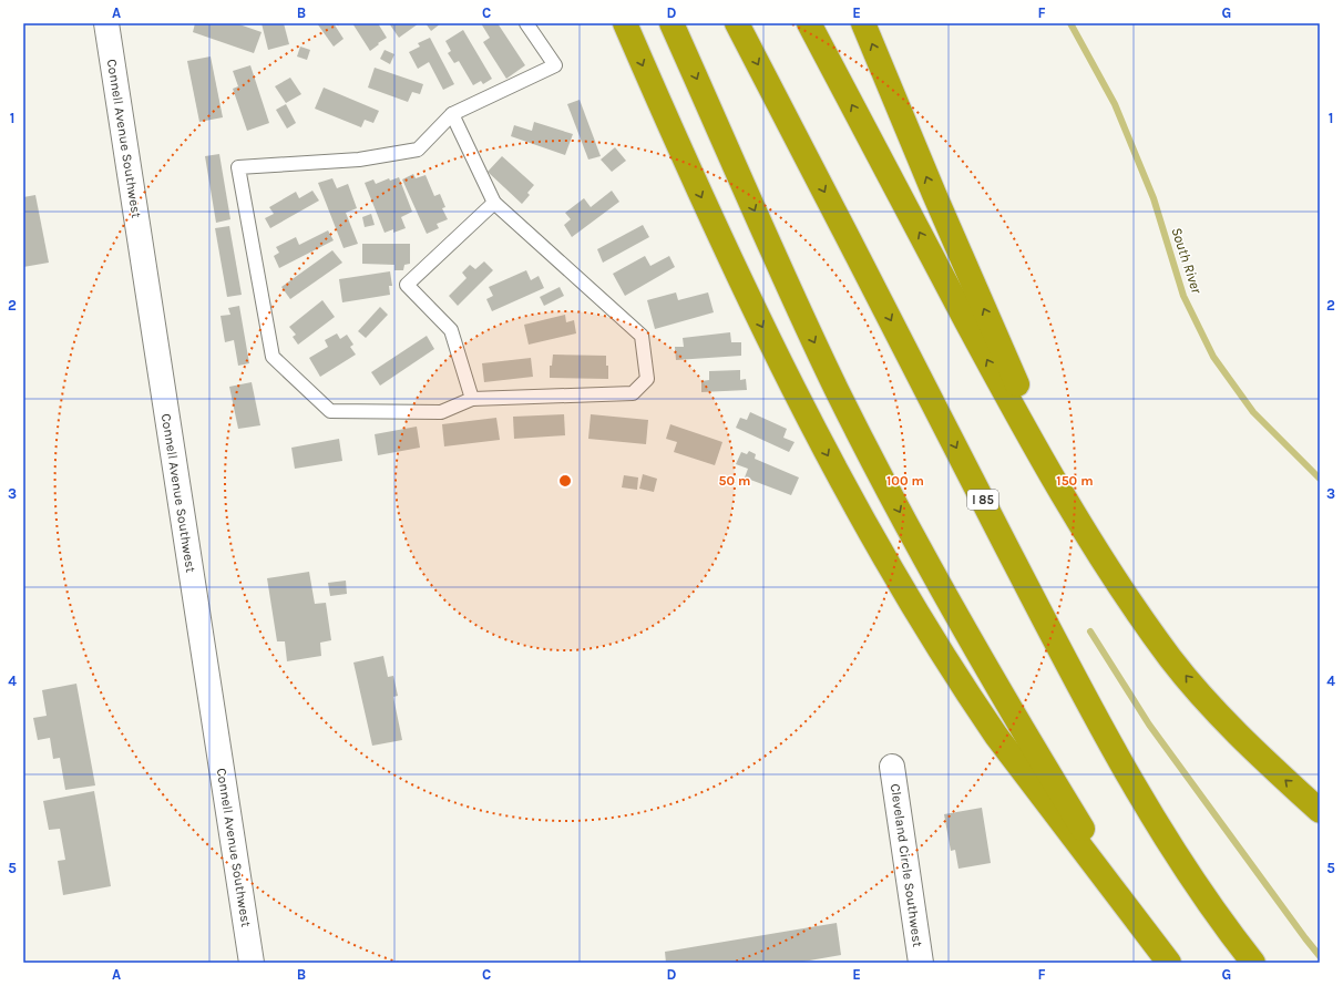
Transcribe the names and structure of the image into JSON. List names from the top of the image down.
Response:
{
  "streets": {
    "highway": ["I 85"],
    "street": ["Connell Avenue Southwest", "Cleveland Circle Southwest"]
  },
  "water": ["South River"],
  "grid": {
    "columns": [
      "A",
      "B",
      "C",
      "D",
      "E",
      "F",
      "G"
    ],
    "rows": [
      "1",
      "2",
      "3",
      "4",
      "5"
    ]
  },
  "rings": ["50 m", "100 m", "150 m"]
}
